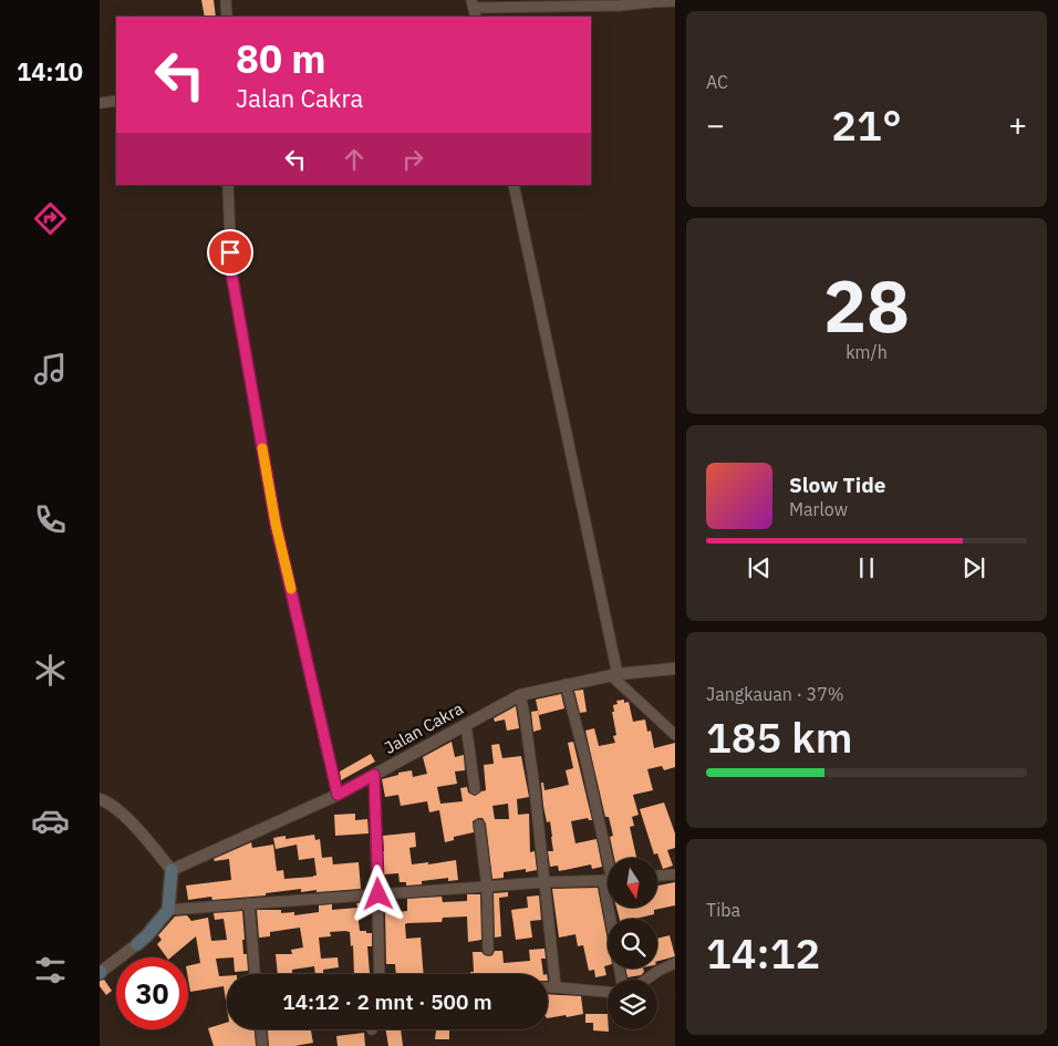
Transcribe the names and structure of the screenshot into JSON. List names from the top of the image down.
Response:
{
  "streets": {
    "street": ["Jalan Cakra"]
  },
  "north": "bottom",
  "page": {
    "tabs": "14:10",
    "tile": [
      "AC",
      ["28", "km/h"],
      ["Jangkauan · 37%", "185 km"],
      ["Tiba", "14:12"]
    ],
    "turn": ["80 m", "Jalan Cakra"],
    "heat": ["−", "21°", "+"],
    "song": ["Slow Tide", "Marlow"],
    "limit": "30",
    "trip": "14:12 · 2 mnt · 500 m"
  }
}
